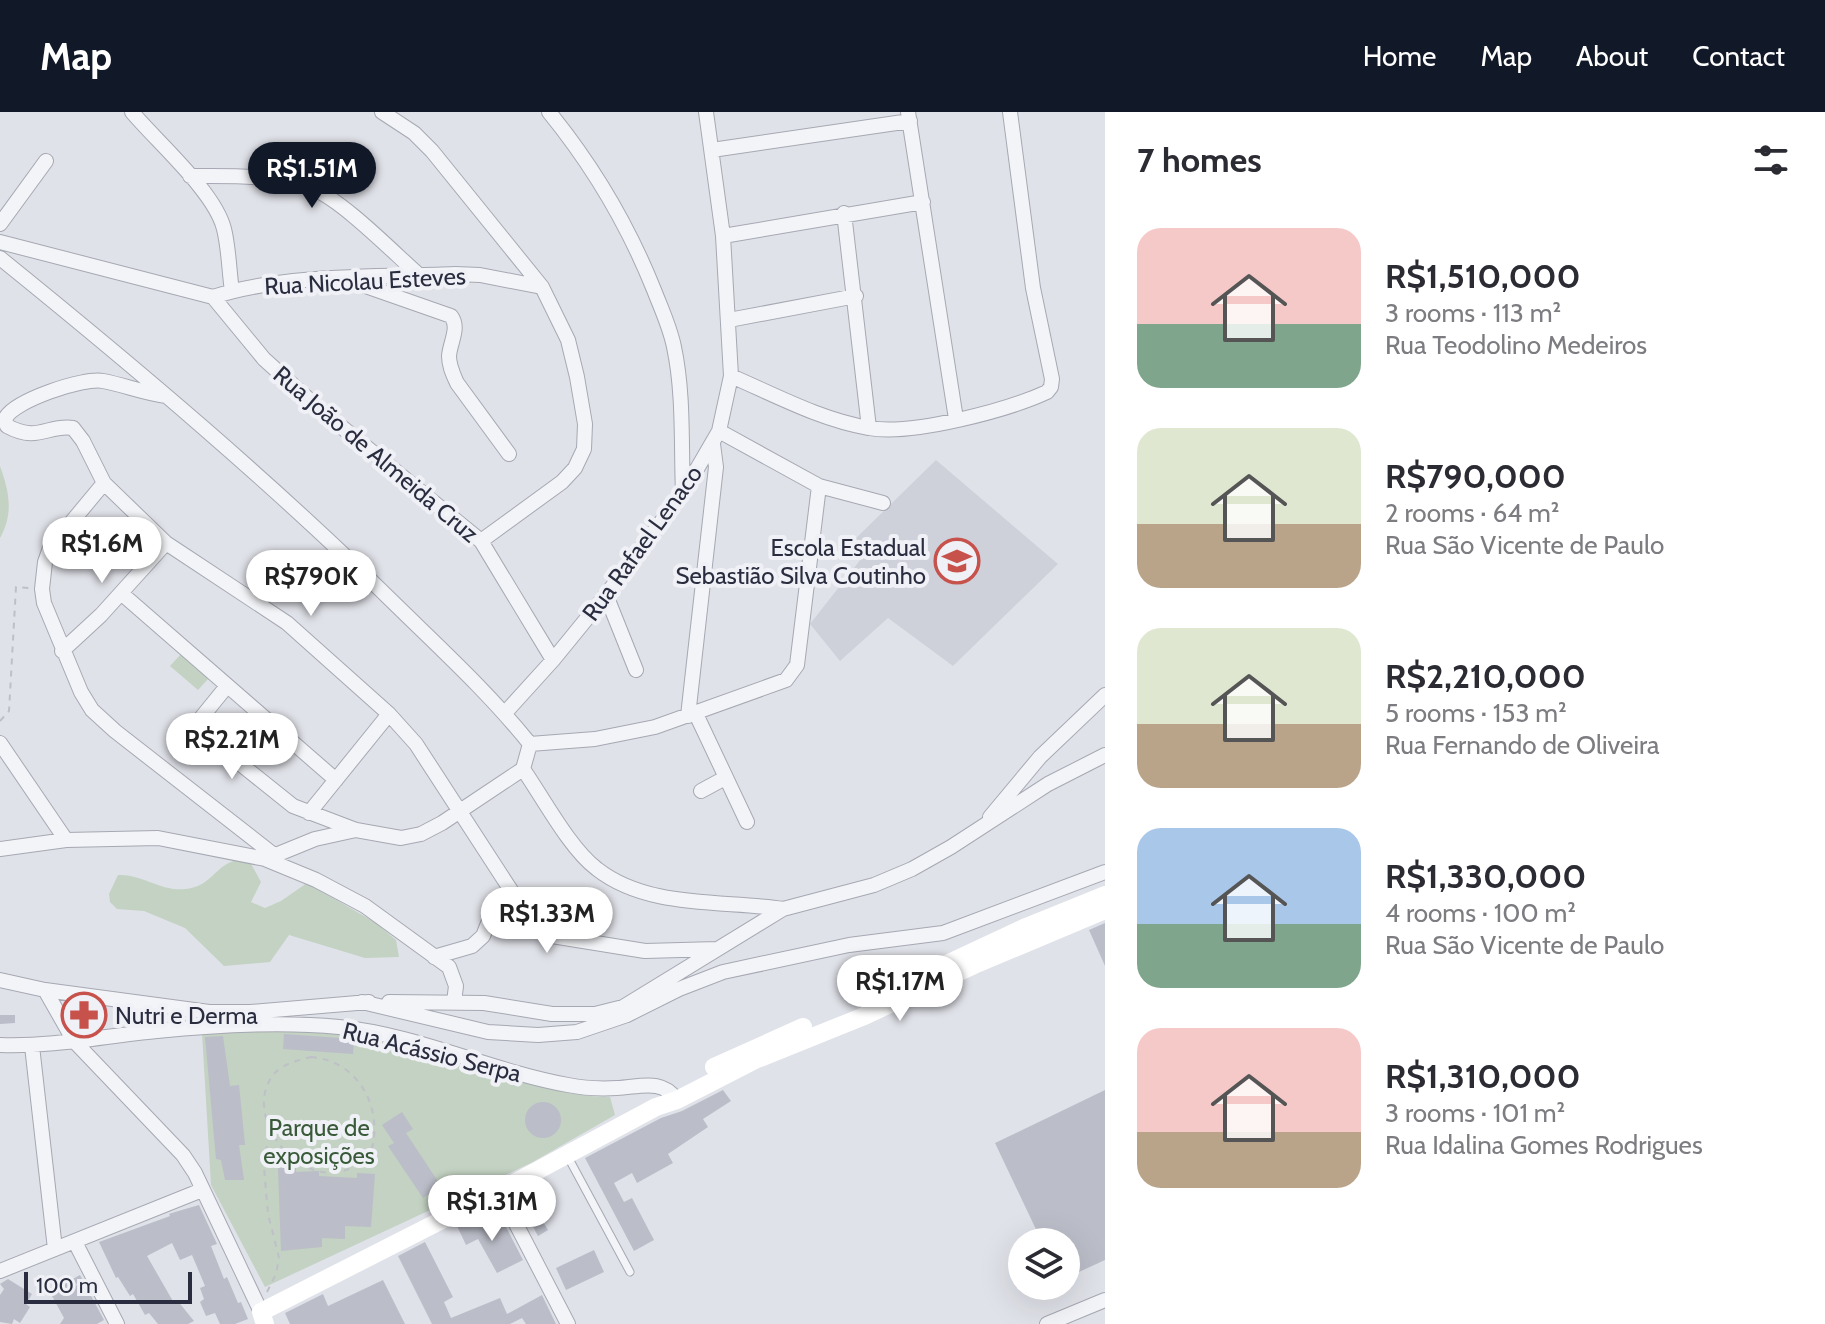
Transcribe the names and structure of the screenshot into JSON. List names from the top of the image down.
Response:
{
  "streets": {
    "street": [
      "Rua Nicolau Esteves",
      "Rua João de Almeida Cruz",
      "Rua Rafael Lenaco",
      "Rua Acássio Serpa"
    ]
  },
  "crossings": [
    ["Rua Nicolau Esteves", "Rua João de Almeida Cruz"],
    ["Rua João de Almeida Cruz", "Rua Rafael Lenaco"]
  ],
  "parks": ["Parque de exposições"],
  "places": {
    "school or university": ["Escola Estadual Sebastião Silva Coutinho"],
    "pharmacy": ["Nutri e Derma"]
  },
  "scale_bar": "100 m",
  "page": {
    "header": "Map",
    "nav": [
      "Home",
      "Map",
      "About",
      "Contact"
    ],
    "heading": "7 homes",
    "price": [
      "R$1.51M",
      "R$1.6M",
      "R$790K",
      "R$2.21M",
      "R$1.33M",
      "R$1.17M",
      "R$1.31M"
    ],
    "list": [
      {
        "name": "R$1,510,000",
        "note": "3 rooms · 113 m² · Rua Teodolino Medeiros"
      },
      {
        "name": "R$790,000",
        "note": "2 rooms · 64 m² · Rua São Vicente de Paulo"
      },
      {
        "name": "R$2,210,000",
        "note": "5 rooms · 153 m² · Rua Fernando de Oliveira"
      },
      {
        "name": "R$1,330,000",
        "note": "4 rooms · 100 m² · Rua São Vicente de Paulo"
      },
      {
        "name": "R$1,310,000",
        "note": "3 rooms · 101 m² · Rua Idalina Gomes Rodrigues"
      }
    ],
    "scale": "100 m"
  }
}
